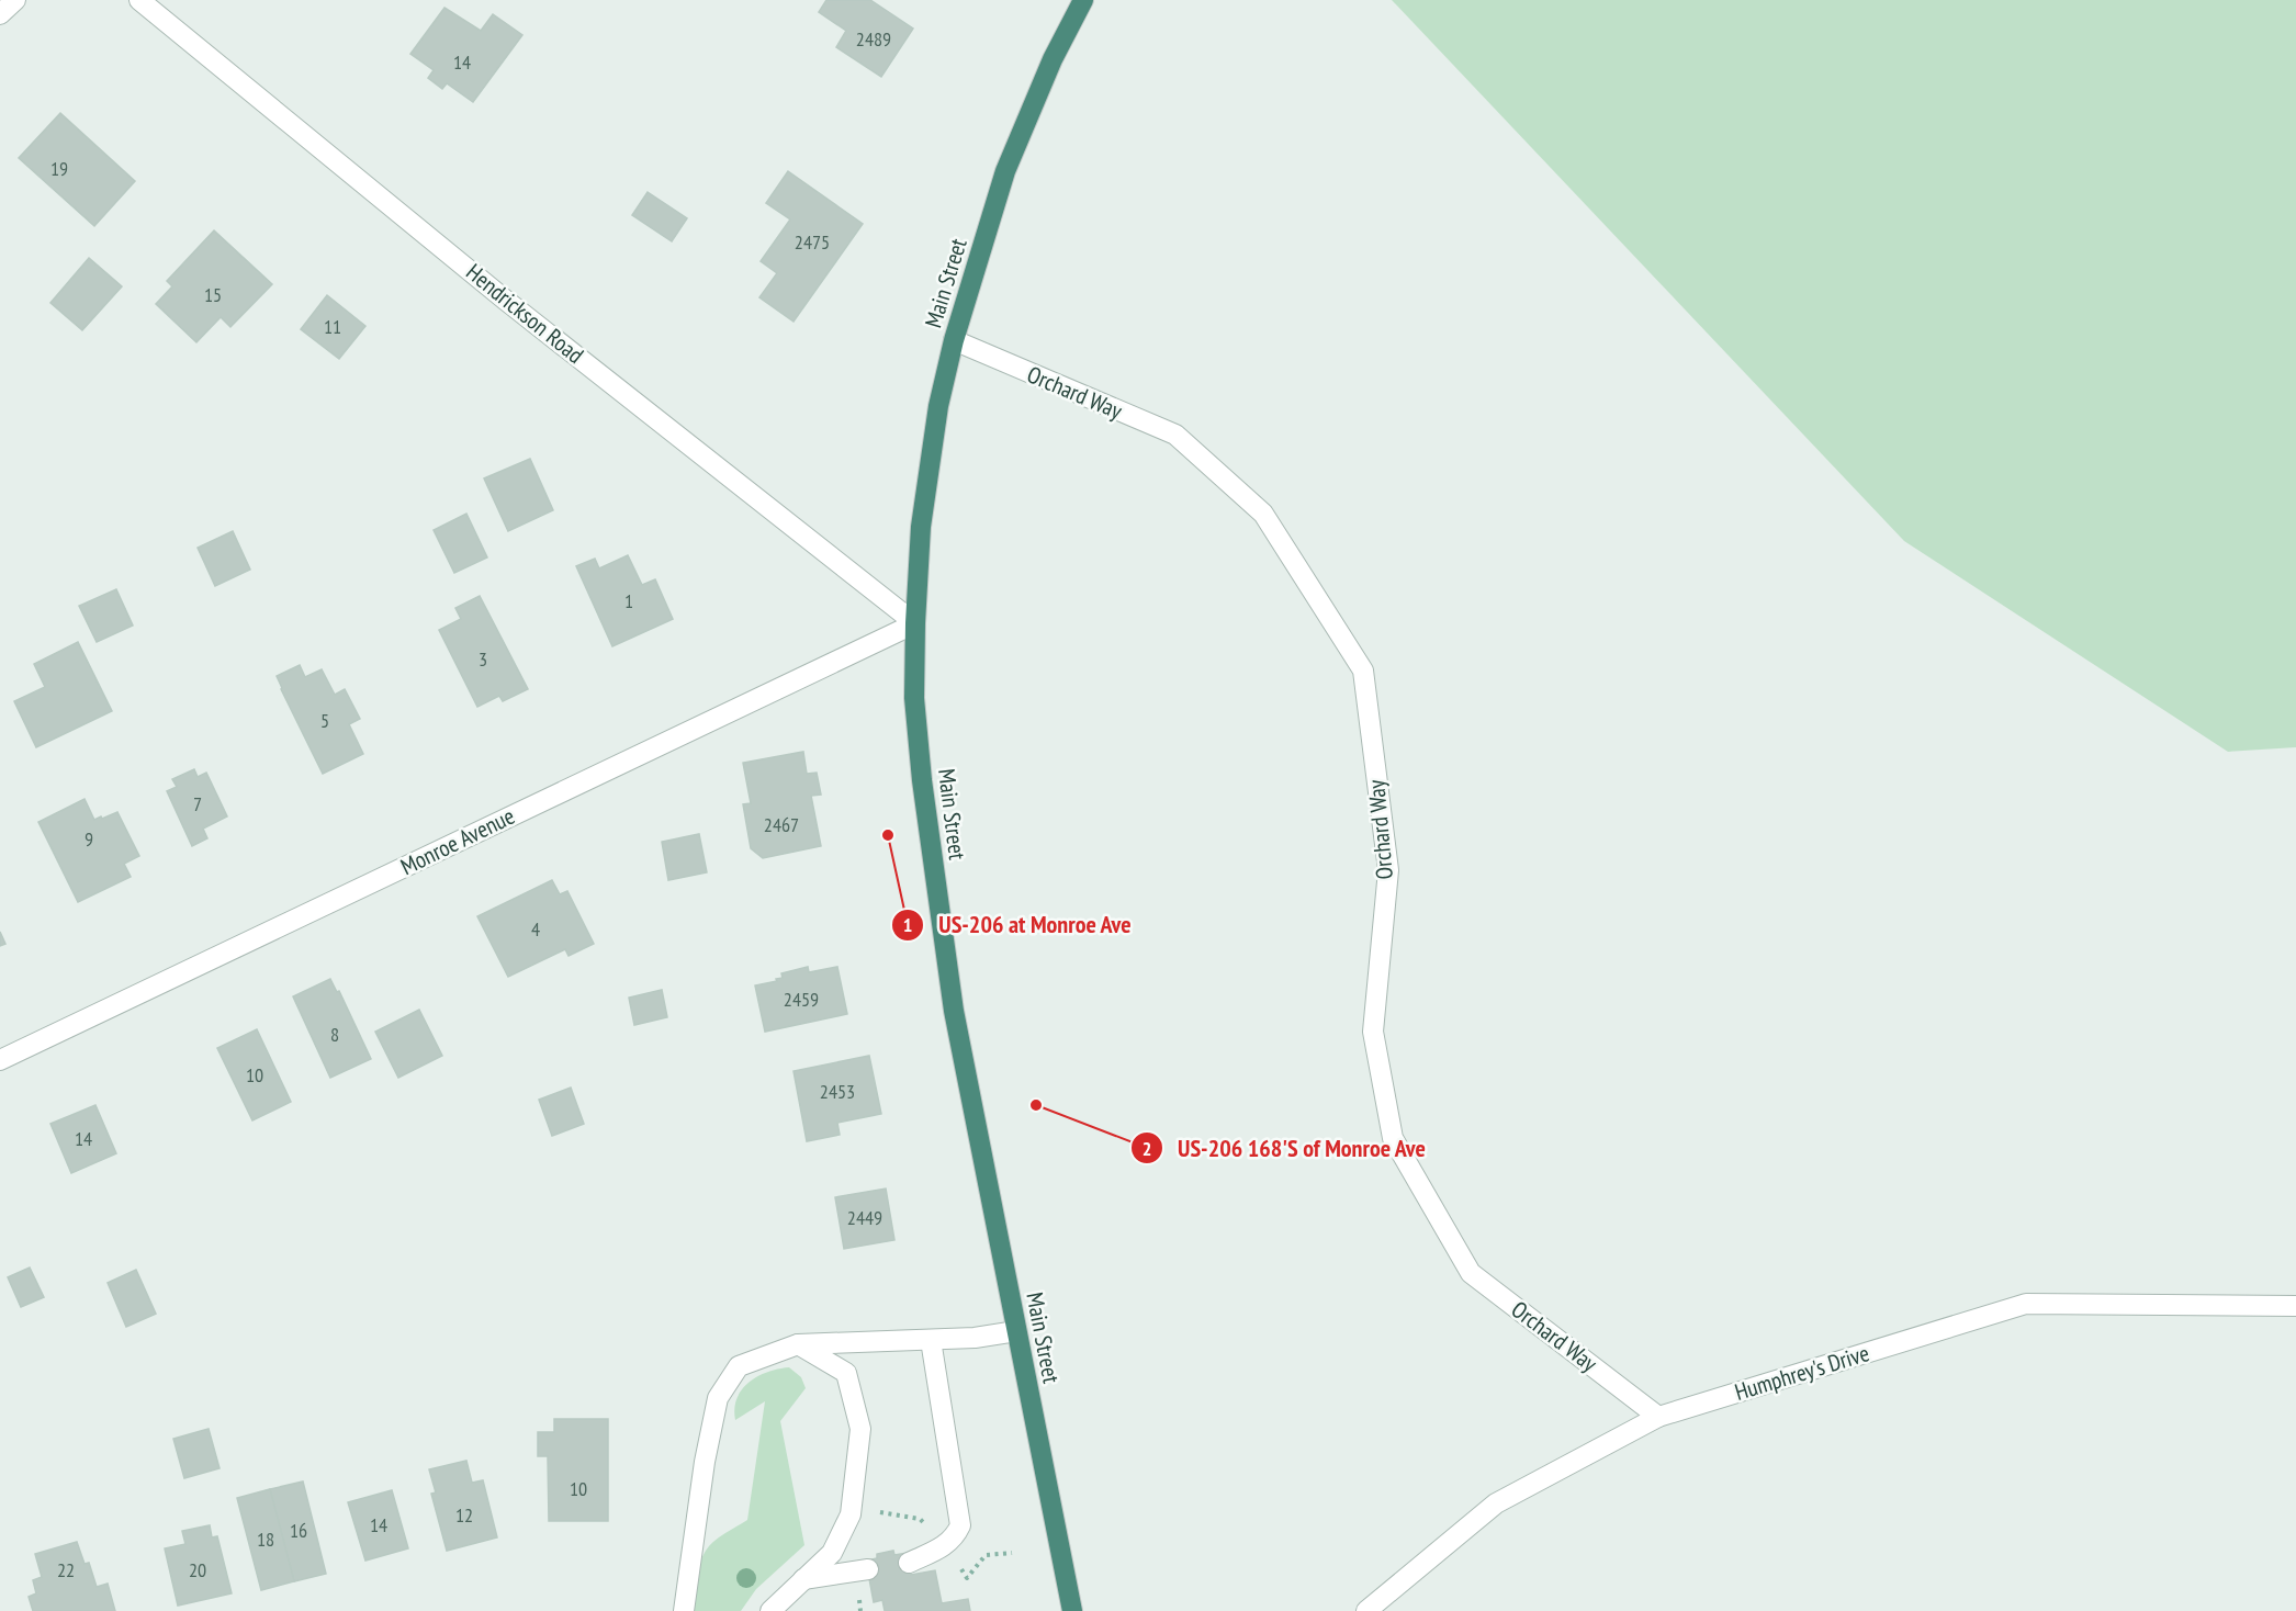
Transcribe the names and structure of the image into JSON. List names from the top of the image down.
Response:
{
  "streets": {
    "highway": ["Main Street"],
    "street": [
      "Hendrickson Road",
      "Orchard Way",
      "Monroe Avenue",
      "Humphrey's Drive"
    ]
  },
  "crossings": [
    ["Main Street", "Hendrickson Road"],
    ["Main Street", "Orchard Way"],
    ["Main Street", "Monroe Avenue"],
    ["Hendrickson Road", "Monroe Avenue"],
    ["Orchard Way", "Humphrey's Drive"]
  ],
  "places": ["US-206 at Monroe Ave", "US-206 168'S of Monroe Ave"],
  "house_numbers": [
    "2489",
    "14",
    "19",
    "2475",
    "15",
    "11",
    "1",
    "3",
    "5",
    "7",
    "2467",
    "9",
    "4",
    "2459",
    "8",
    "10",
    "2453",
    "14",
    "2449",
    "10",
    "12",
    "14",
    "16",
    "18",
    "22",
    "20"
  ]
}
